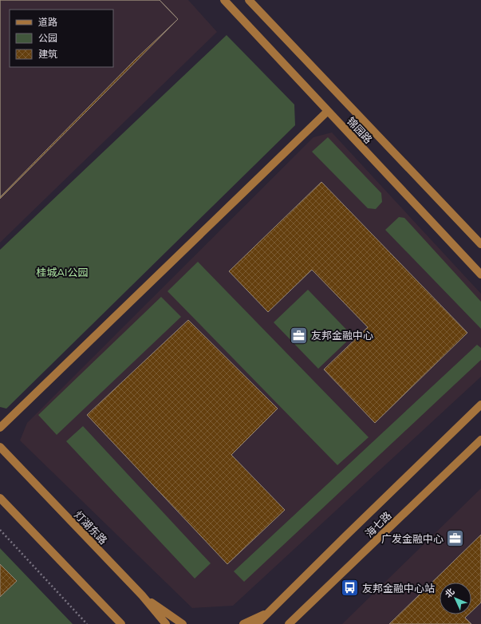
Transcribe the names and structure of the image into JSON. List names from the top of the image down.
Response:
{
  "streets": {
    "main road": ["锦园路", "海七路", "灯湖东路"]
  },
  "parks": ["桂城AI公园"],
  "places": {
    "office": ["友邦金融中心", "广发金融中心"],
    "bus stop": ["友邦金融中心站"]
  },
  "legend": ["道路", "公园", "建筑"],
  "north": "top left"
}
